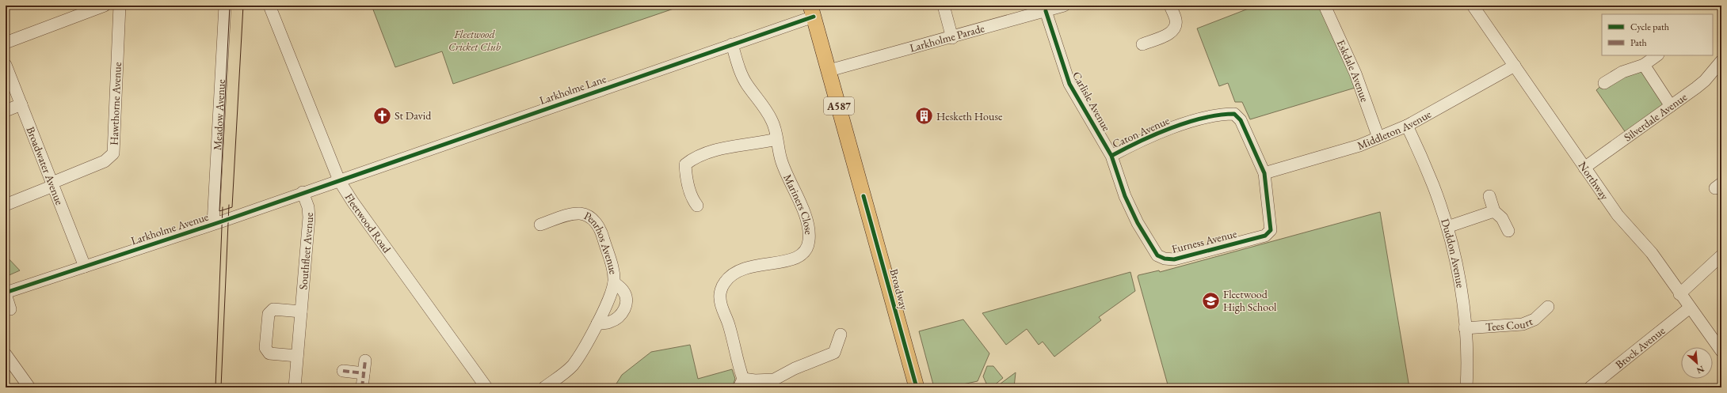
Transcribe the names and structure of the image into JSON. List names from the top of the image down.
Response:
{
  "streets": {
    "main road": ["A587", "Broadway"],
    "street": [
      "Larkholme Parade",
      "Eskdale Avenue",
      "Larkholme Lane",
      "Carlisle Avenue",
      "Hawthorne Avenue",
      "Meadow Avenue",
      "Silverdale Avenue",
      "Middleton Avenue",
      "Caton Avenue",
      "Broadwater Avenue",
      "Northway",
      "Mariners Close",
      "Fleetwood Road",
      "Larkholme Avenue",
      "Furness Avenue",
      "Penrhos Avenue",
      "Southfleet Avenue",
      "Duddon Avenue",
      "Tees Court",
      "Brock Avenue"
    ]
  },
  "crossings": [
    ["Larkholme Parade", "Carlisle Avenue"],
    ["Larkholme Parade", "Broadway"],
    ["Eskdale Avenue", "Middleton Avenue"],
    ["Larkholme Lane", "Mariners Close"],
    ["Larkholme Lane", "Fleetwood Road"],
    ["Larkholme Lane", "Larkholme Avenue"],
    ["Larkholme Lane", "Broadway"],
    ["Carlisle Avenue", "Caton Avenue"],
    ["Carlisle Avenue", "Furness Avenue"],
    ["Hawthorne Avenue", "Broadwater Avenue"],
    ["Meadow Avenue", "Larkholme Avenue"],
    ["Silverdale Avenue", "Northway"],
    ["Middleton Avenue", "Caton Avenue"],
    ["Middleton Avenue", "Northway"],
    ["Middleton Avenue", "Duddon Avenue"],
    ["Caton Avenue", "Furness Avenue"],
    ["Broadwater Avenue", "Larkholme Avenue"],
    ["Northway", "Brock Avenue"],
    ["Fleetwood Road", "Larkholme Avenue"],
    ["Larkholme Avenue", "Southfleet Avenue"],
    ["Duddon Avenue", "Tees Court"]
  ],
  "parks": ["Fleetwood Cricket Club"],
  "places": {
    "church": ["St David"],
    "building": ["Hesketh House"],
    "school or university": ["Fleetwood High School"]
  },
  "legend": ["Cycle path", "Path"],
  "north": "bottom right"
}
